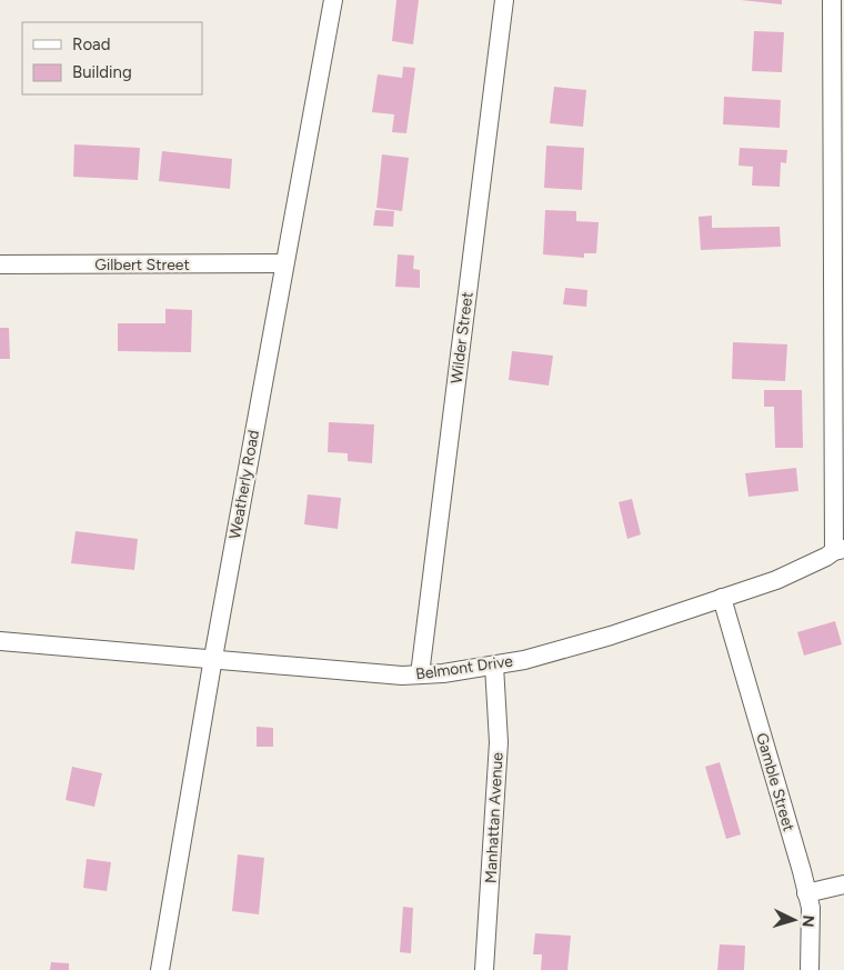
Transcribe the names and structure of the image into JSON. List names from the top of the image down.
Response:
{
  "streets": {
    "street": [
      "Gilbert Street",
      "Wilder Street",
      "Weatherly Road",
      "Belmont Drive",
      "Gamble Street",
      "Manhattan Avenue"
    ]
  },
  "crossings": [
    ["Gilbert Street", "Weatherly Road"],
    ["Wilder Street", "Belmont Drive"],
    ["Weatherly Road", "Belmont Drive"],
    ["Belmont Drive", "Gamble Street"],
    ["Belmont Drive", "Manhattan Avenue"]
  ],
  "legend": ["Road", "Building"],
  "north": "right"
}
